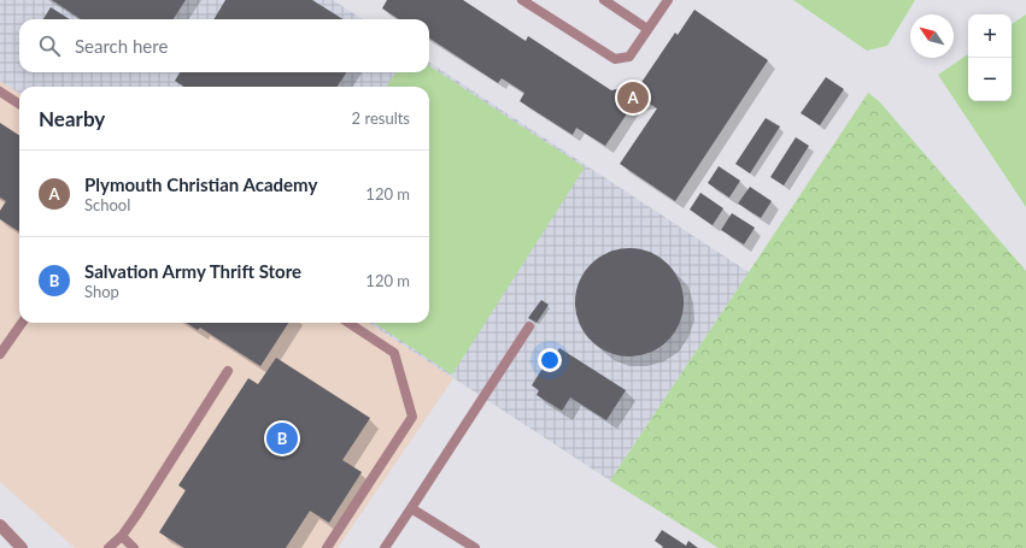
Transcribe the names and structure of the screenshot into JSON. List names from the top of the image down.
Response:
{
  "north": "top left",
  "page": {
    "map_buttons": ["+", "−"],
    "search": "Search here",
    "pins": ["A", "B"],
    "heading": ["Nearby", "2 results"],
    "list": [
      {
        "mark": "A",
        "name": "Plymouth Christian Academy",
        "note": "School",
        "value": "120 m"
      },
      {
        "mark": "B",
        "name": "Salvation Army Thrift Store",
        "note": "Shop",
        "value": "120 m"
      }
    ]
  }
}
